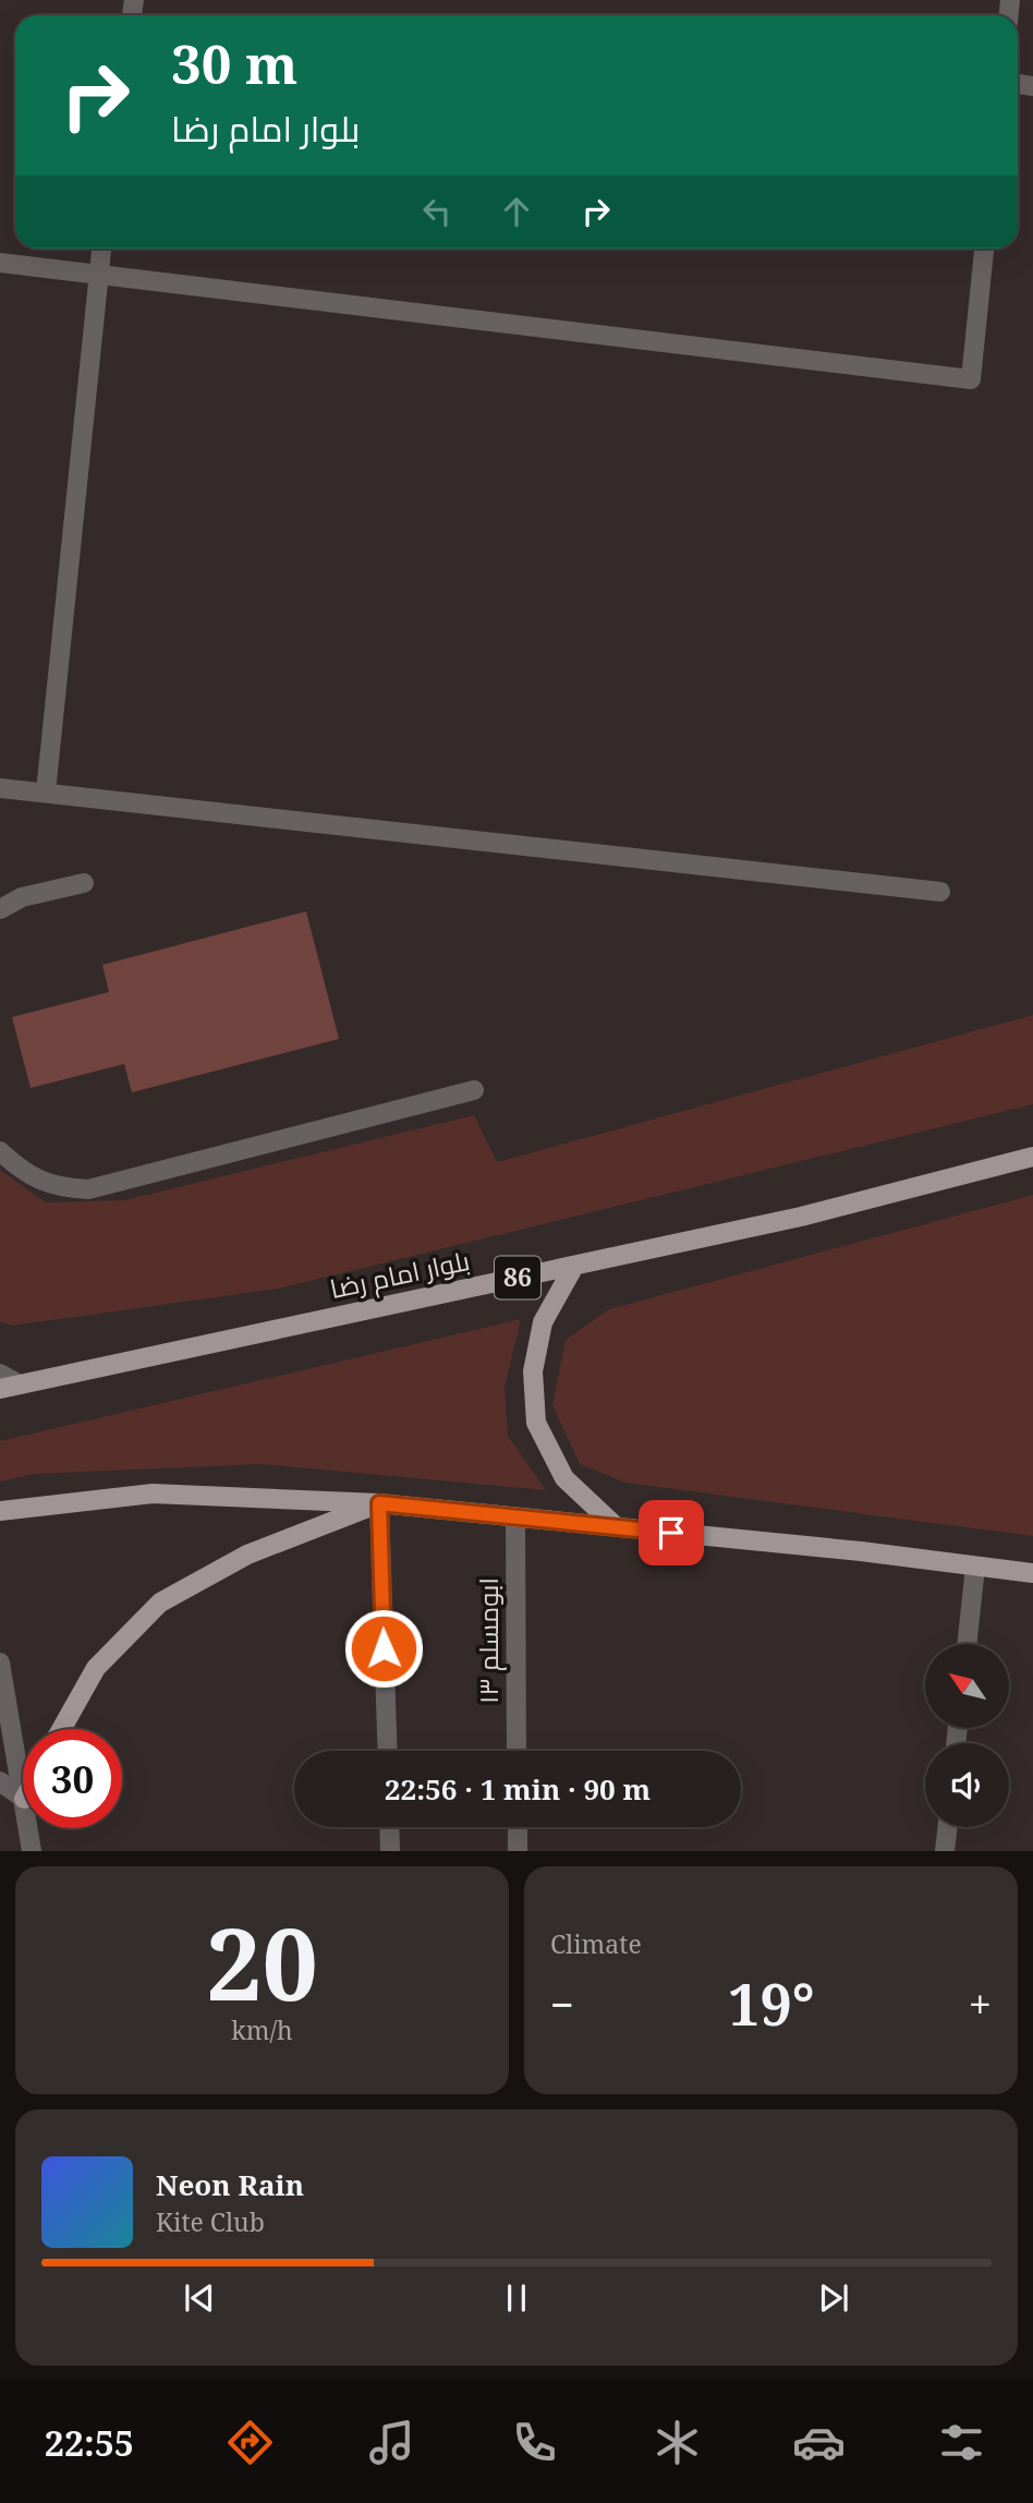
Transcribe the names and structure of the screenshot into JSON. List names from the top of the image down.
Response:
{
  "streets": {
    "main road": ["بلوار امام رضا", "86"],
    "street": ["ابومسلم ۱۳"]
  },
  "north": "top left",
  "page": {
    "turn": ["30 m", "بلوار امام رضا"],
    "limit": "30",
    "trip": "22:56 · 1 min · 90 m",
    "tile": [
      ["20", "km/h"],
      "Climate"
    ],
    "heat": ["−", "19°", "+"],
    "song": ["Neon Rain", "Kite Club"],
    "tabs": "22:55"
  }
}
